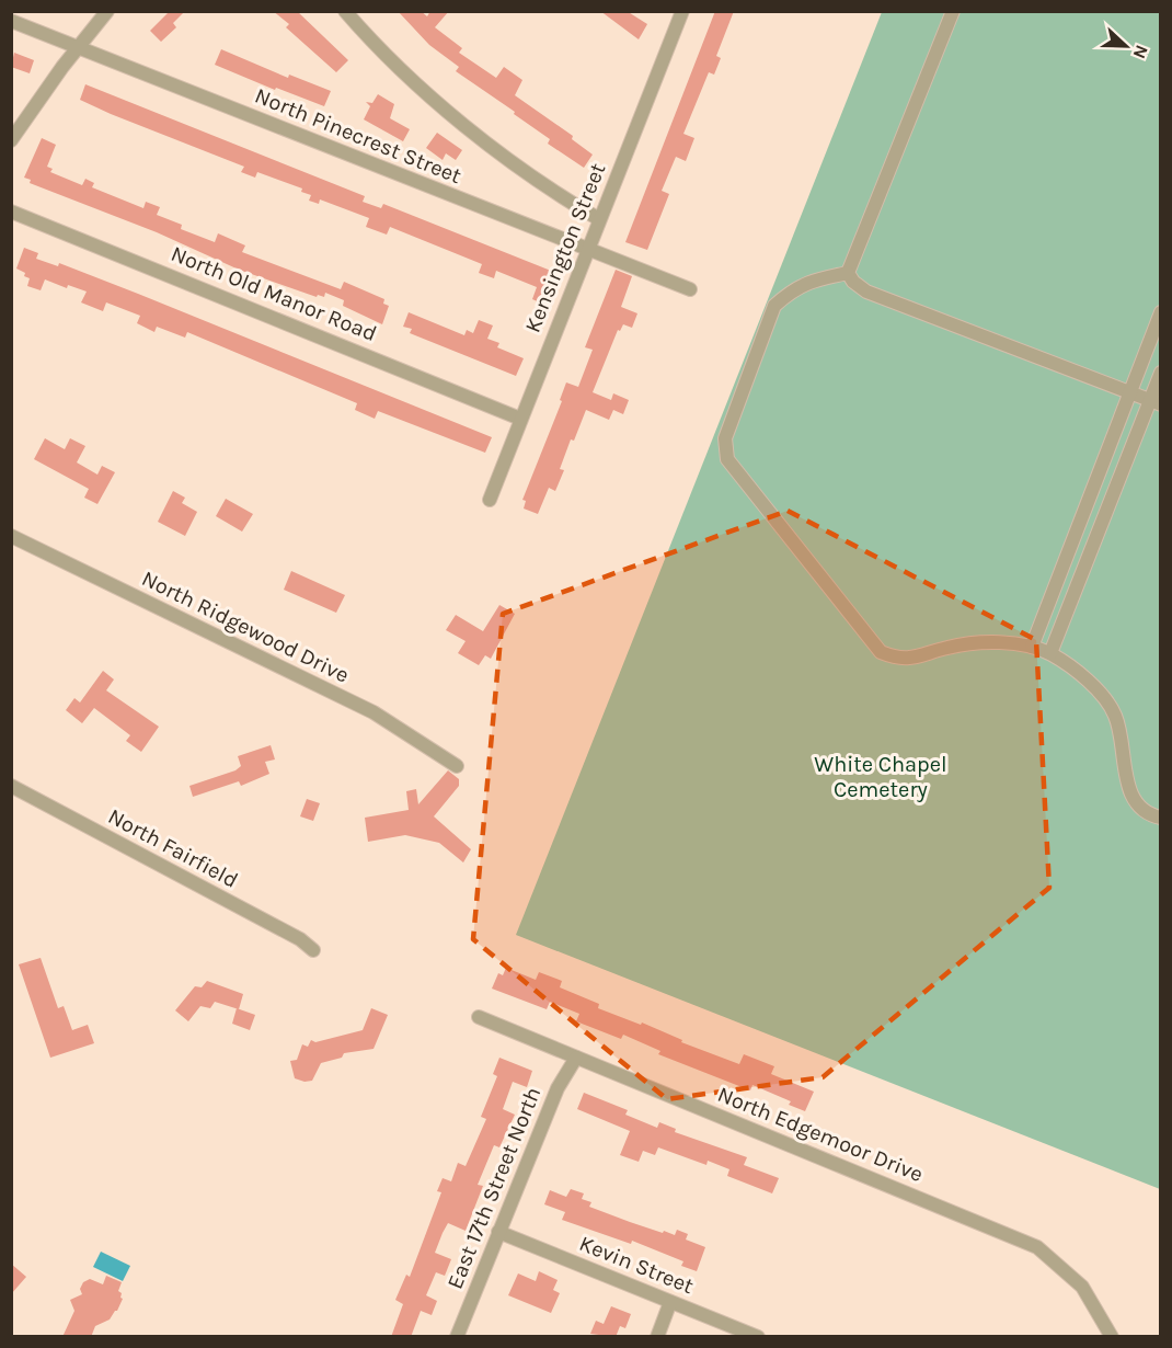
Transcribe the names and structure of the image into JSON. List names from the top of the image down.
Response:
{
  "streets": {
    "street": [
      "North Pinecrest Street",
      "Kensington Street",
      "North Old Manor Road",
      "North Ridgewood Drive",
      "North Fairfield",
      "North Edgemoor Drive",
      "East 17th Street North",
      "Kevin Street"
    ]
  },
  "crossings": [
    ["North Pinecrest Street", "Kensington Street"],
    ["Kensington Street", "North Old Manor Road"],
    ["North Edgemoor Drive", "East 17th Street North"],
    ["East 17th Street North", "Kevin Street"]
  ],
  "parks": ["White Chapel Cemetery"],
  "north": "right"
}
